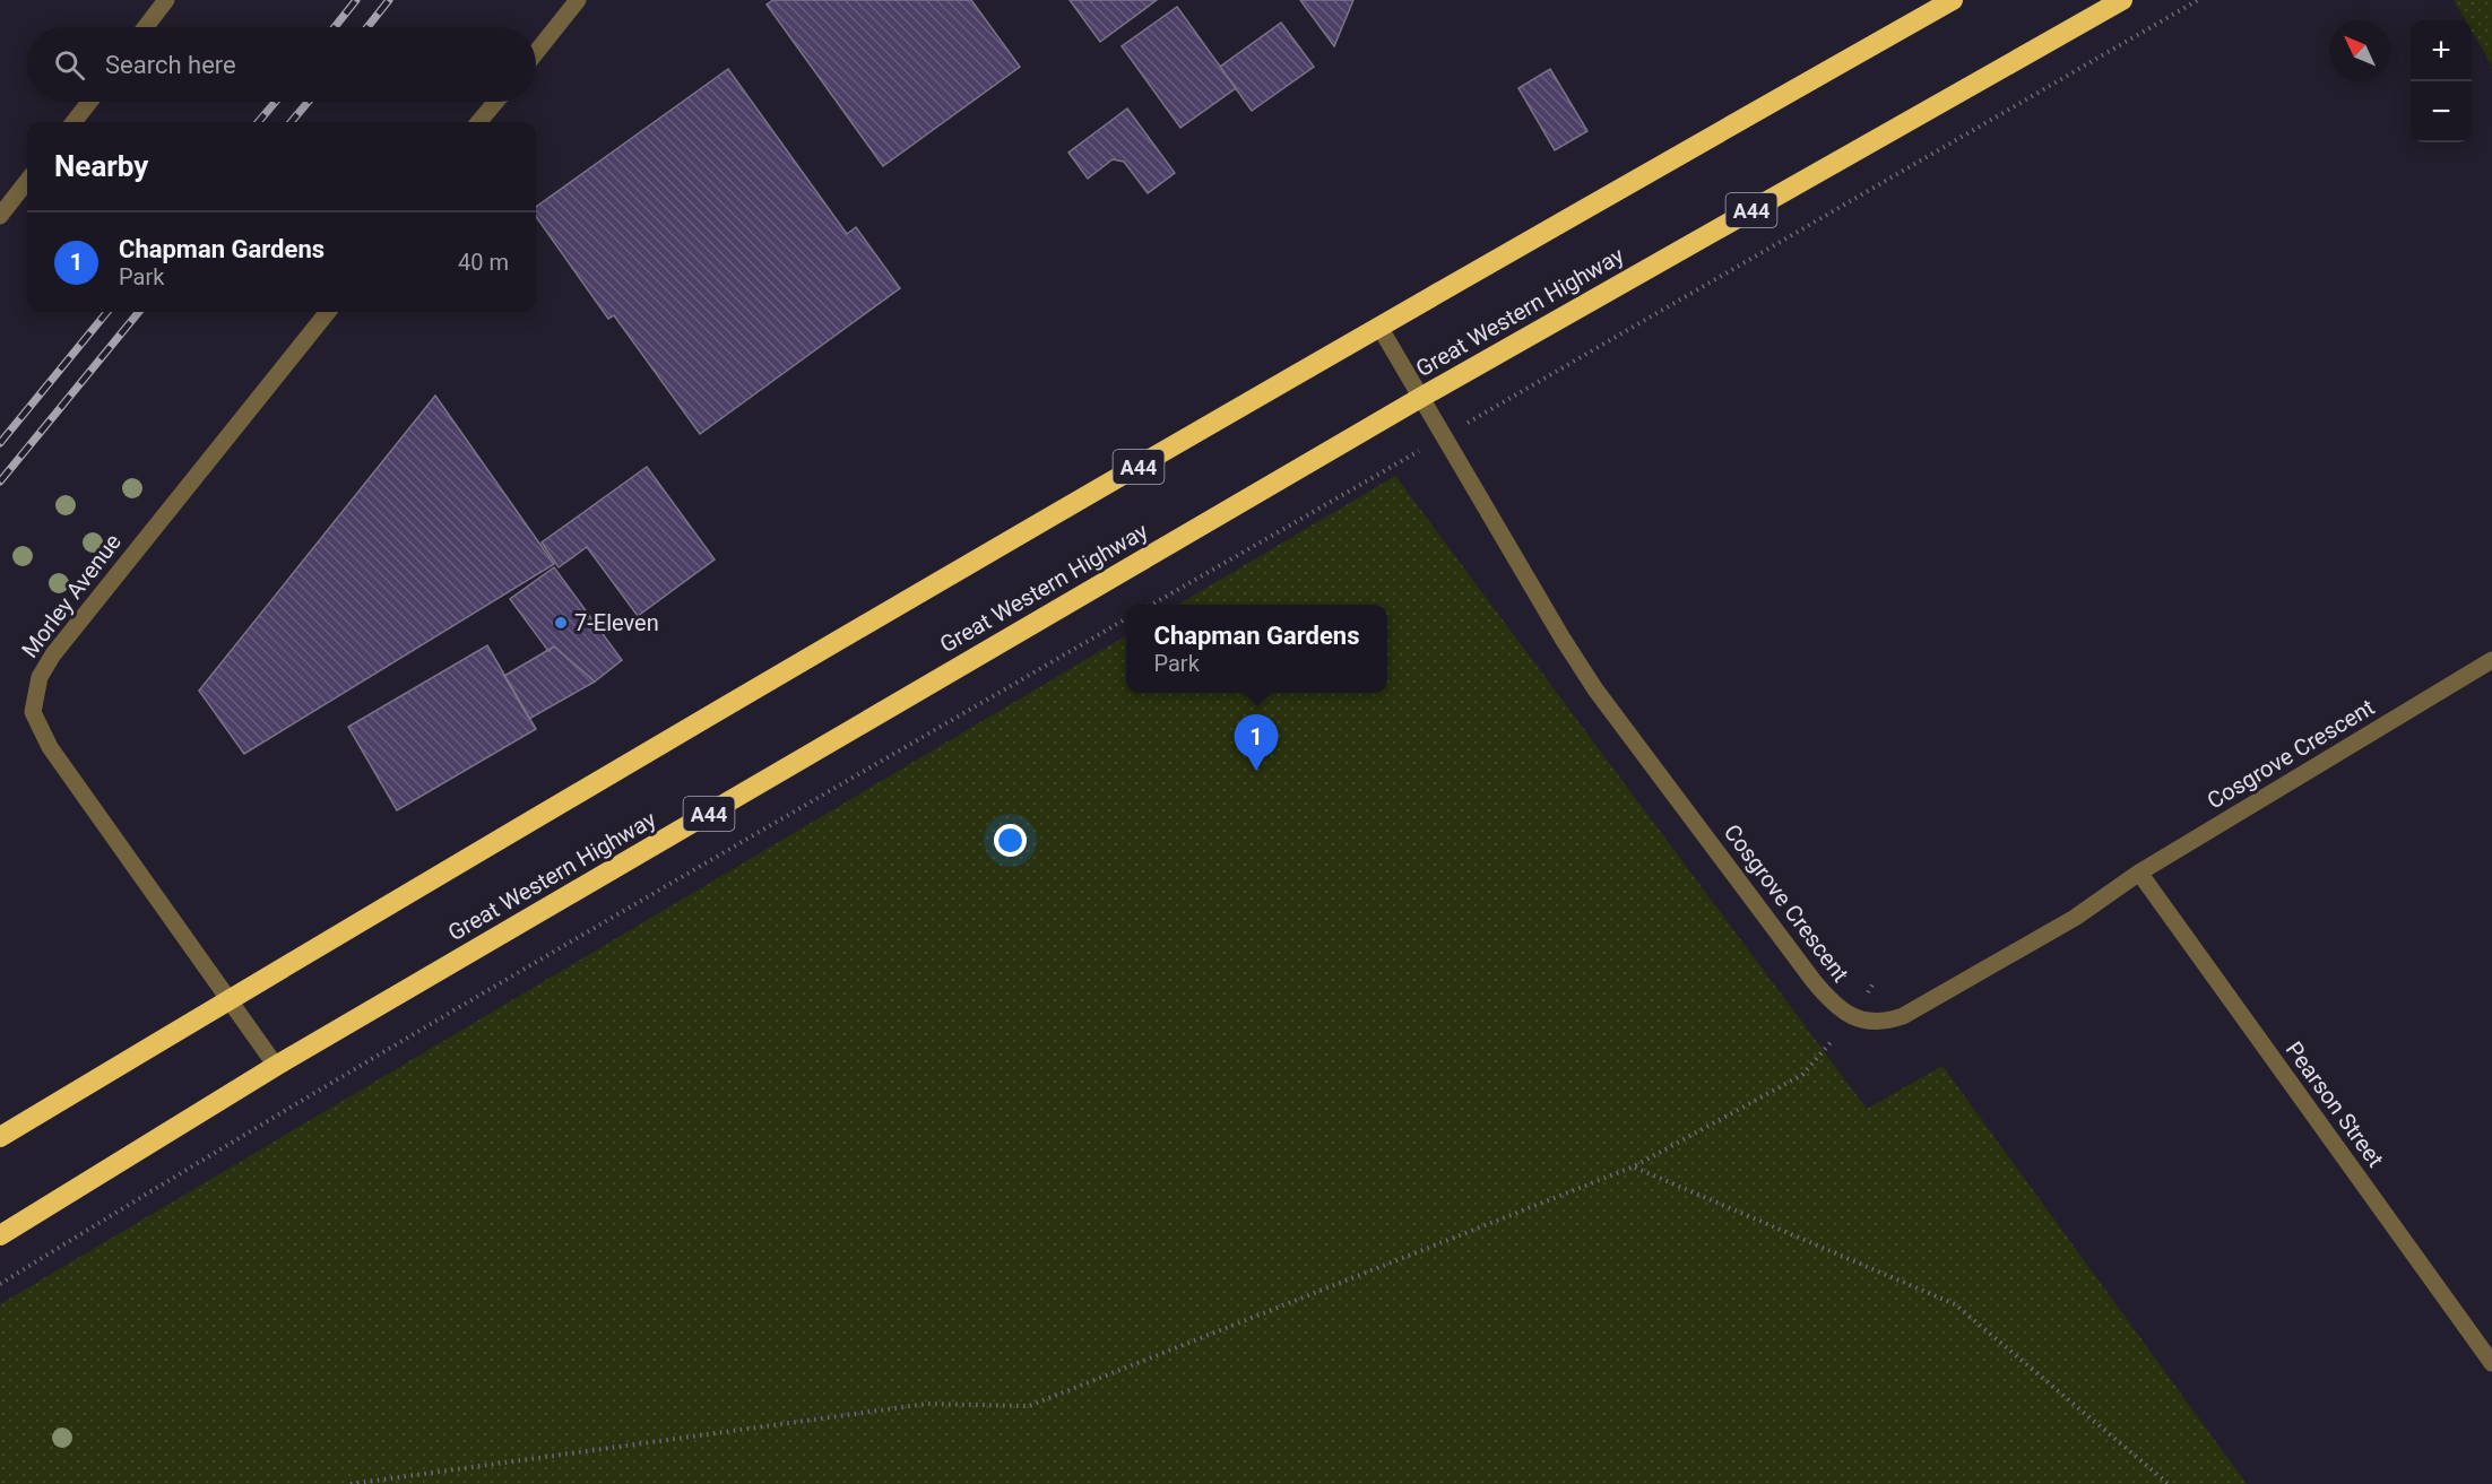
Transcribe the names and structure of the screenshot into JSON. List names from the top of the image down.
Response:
{
  "streets": {
    "highway": ["A44", "Great Western Highway"],
    "street": ["Morley Avenue", "Cosgrove Crescent", "Pearson Street"]
  },
  "crossings": [
    ["A44", "Morley Avenue"],
    ["A44", "Cosgrove Crescent"],
    ["Great Western Highway", "Morley Avenue"],
    ["Great Western Highway", "Cosgrove Crescent"],
    ["Cosgrove Crescent", "Pearson Street"]
  ],
  "places": ["7-Eleven"],
  "north": "top left",
  "page": {
    "map_buttons": ["+", "−"],
    "search": "Search here",
    "heading": "Nearby",
    "list": [
      {
        "mark": "1",
        "name": "Chapman Gardens",
        "note": "Park",
        "value": "40 m"
      }
    ],
    "popup": ["Chapman Gardens", "Park"],
    "pins": "1"
  }
}
